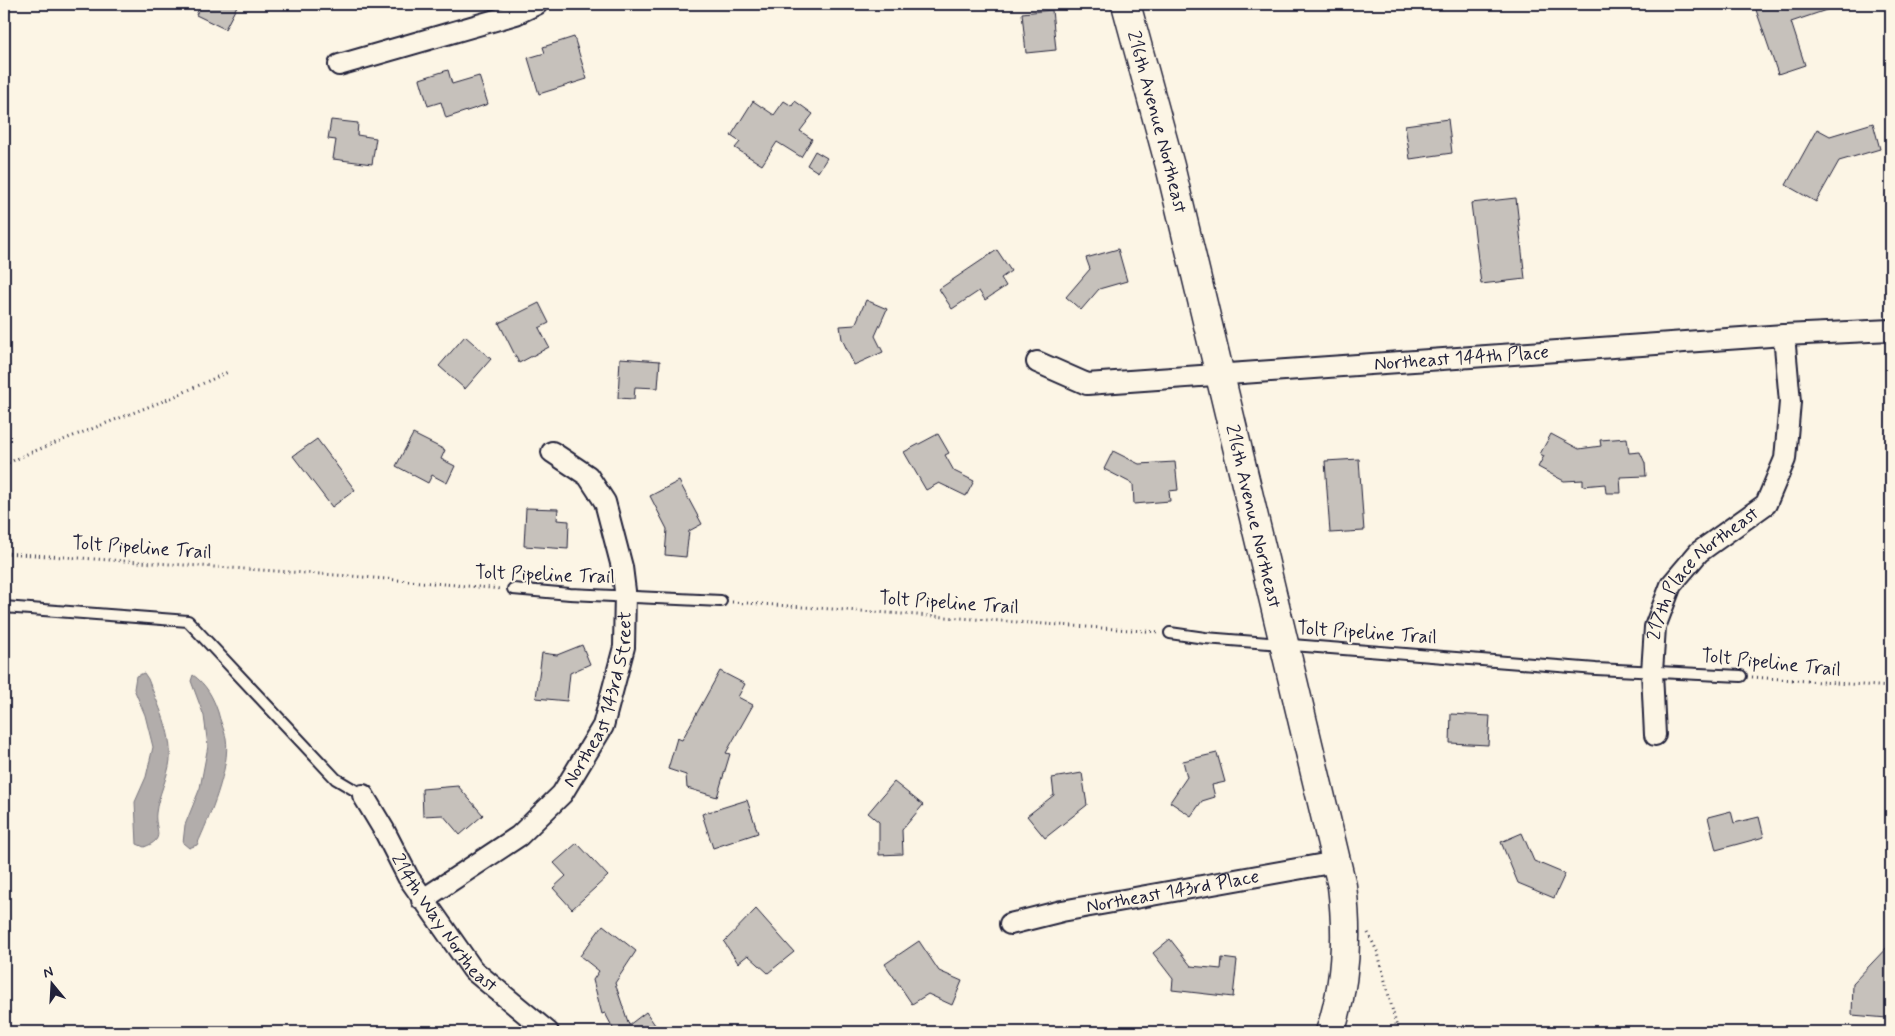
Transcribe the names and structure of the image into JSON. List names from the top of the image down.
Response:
{
  "streets": {
    "street": [
      "216th Avenue Northeast",
      "Northeast 144th Place",
      "217th Place Northeast",
      "Northeast 143rd Street",
      "Northeast 143rd Place",
      "214th Way Northeast"
    ],
    "path": ["Tolt Pipeline Trail"]
  },
  "crossings": [
    ["216th Avenue Northeast", "Northeast 144th Place"],
    ["216th Avenue Northeast", "Northeast 143rd Place"],
    ["Northeast 144th Place", "217th Place Northeast"],
    ["Northeast 143rd Street", "214th Way Northeast"]
  ],
  "north": "top"
}
